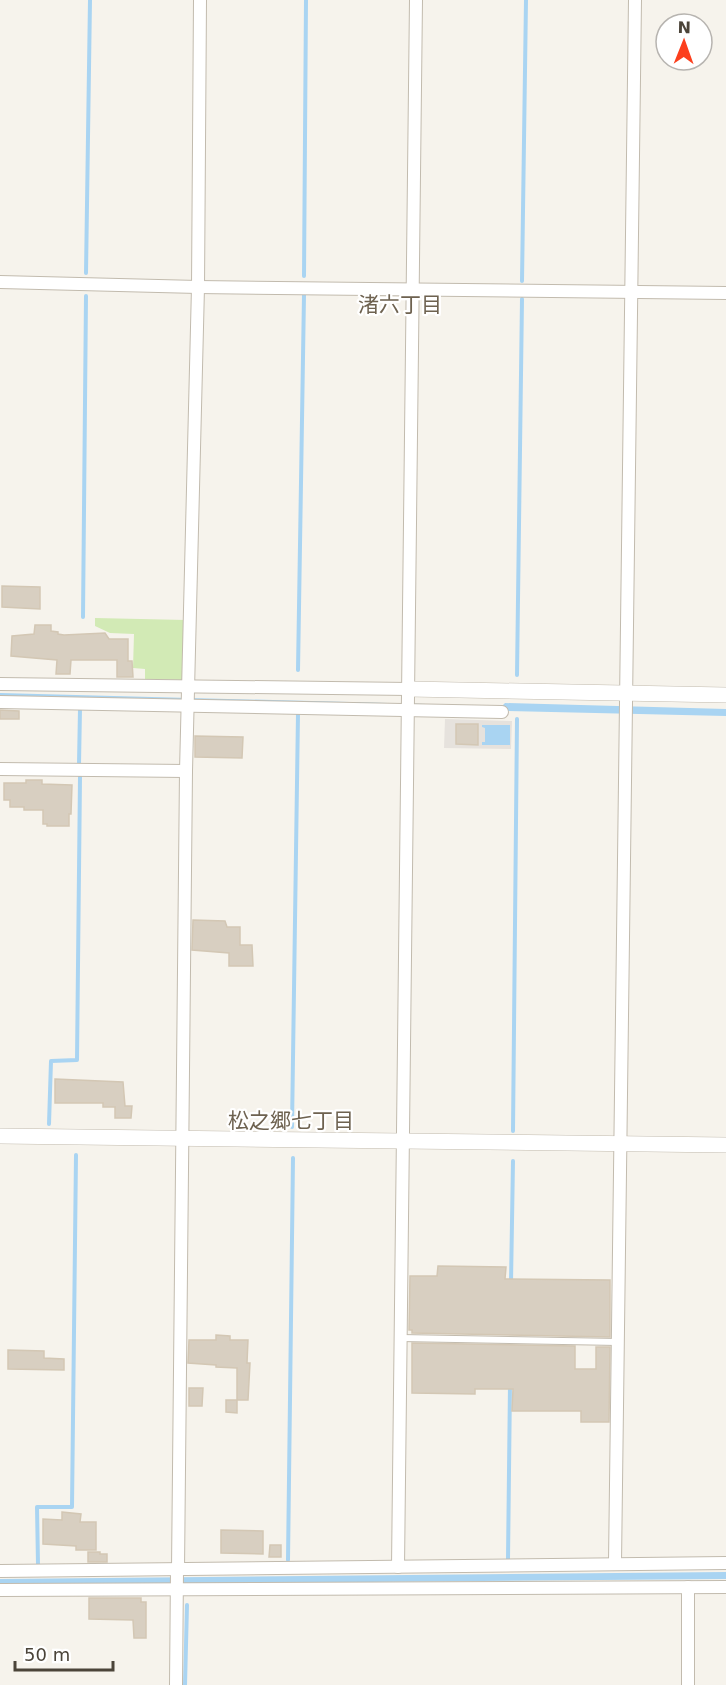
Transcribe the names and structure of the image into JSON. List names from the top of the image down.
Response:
{
  "districts": ["渚六丁目", "松之郷七丁目"],
  "scale_bar": "50 m",
  "north": "top"
}
